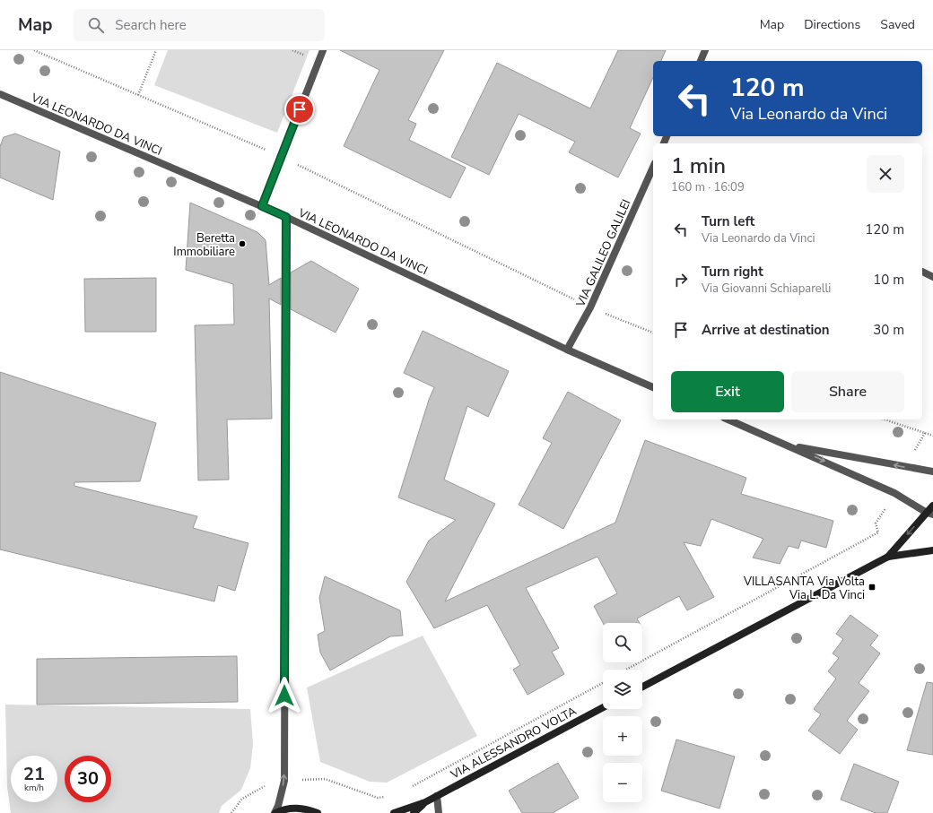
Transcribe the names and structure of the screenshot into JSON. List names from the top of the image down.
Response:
{
  "streets": {
    "main road": ["VIA ALESSANDRO VOLTA"],
    "street": ["VIA LEONARDO DA VINCI", "VIA GALILEO GALILEI"]
  },
  "crossings": [
    ["VIA LEONARDO DA VINCI", "VIA GALILEO GALILEI"]
  ],
  "places": {
    "other": ["Beretta Immobiliare"],
    "transit": ["VILLASANTA Via Volta Via L. Da Vinci"]
  },
  "page": {
    "header": "Map",
    "search": "Search here",
    "nav": ["Map", "Directions", "Saved"],
    "turn": ["120 m", "Via Leonardo da Vinci"],
    "heading": ["1 min", "160 m · 16:09"],
    "list": [
      {
        "name": "Turn left",
        "note": "Via Leonardo da Vinci",
        "value": "120 m"
      },
      {
        "name": "Turn right",
        "note": "Via Giovanni Schiaparelli",
        "value": "10 m"
      },
      {
        "name": "Arrive at destination",
        "value": "30 m"
      }
    ],
    "buttons": ["Exit", "Share"],
    "map_buttons": ["+", "−"],
    "speed": "21 km/h",
    "limit": "30"
  }
}
